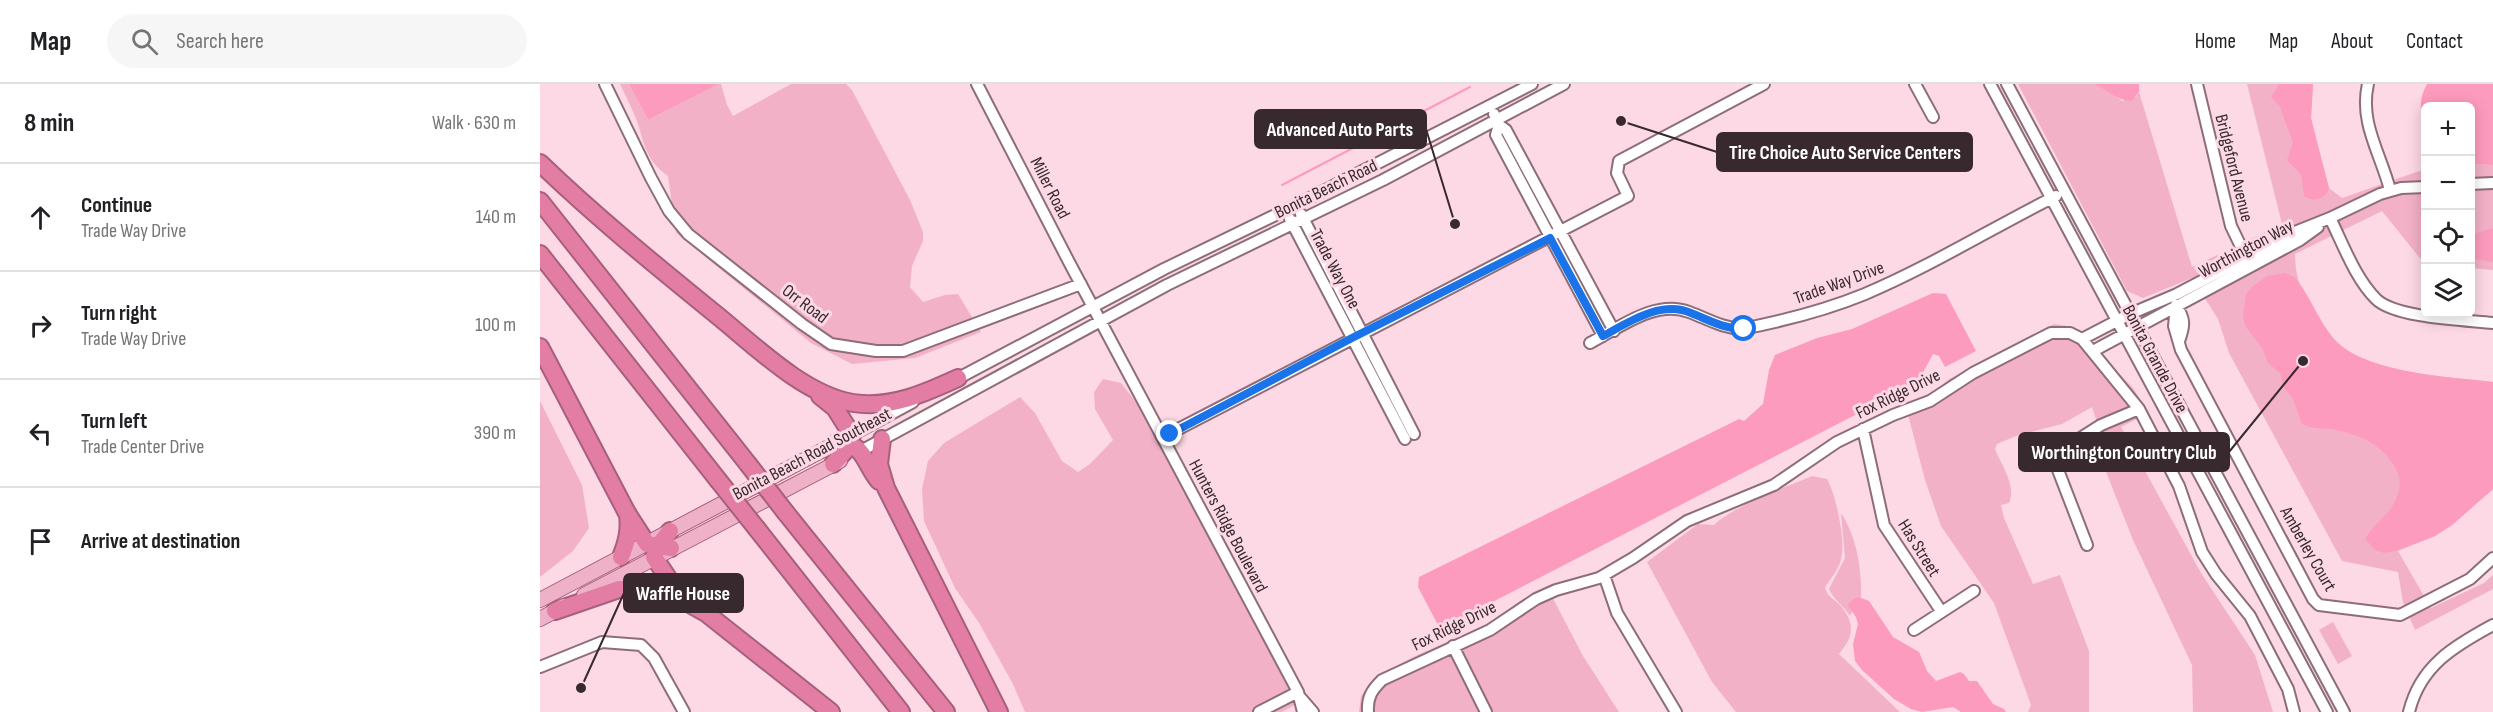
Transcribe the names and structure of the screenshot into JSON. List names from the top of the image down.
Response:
{
  "streets": {
    "main road": ["Bonita Beach Road Southeast"],
    "street": [
      "Bridgeford Avenue",
      "Miller Road",
      "Bonita Beach Road",
      "Worthington Way",
      "Trade Way One",
      "Trade Way Drive",
      "Orr Road",
      "Bonita Grande Drive",
      "Fox Ridge Drive",
      "Hunters Ridge Boulevard",
      "Has Street",
      "Amberley Court"
    ]
  },
  "crossings": [
    ["Bridgeford Avenue", "Worthington Way"],
    ["Miller Road", "Bonita Beach Road"],
    ["Miller Road", "Orr Road"],
    ["Miller Road", "Bonita Beach Road Southeast"],
    ["Miller Road", "Hunters Ridge Boulevard"],
    ["Bonita Beach Road", "Trade Way One"],
    ["Bonita Beach Road", "Bonita Beach Road Southeast"],
    ["Bonita Beach Road", "Hunters Ridge Boulevard"],
    ["Worthington Way", "Bonita Grande Drive"],
    ["Worthington Way", "Fox Ridge Drive"],
    ["Worthington Way", "Amberley Court"],
    ["Trade Way Drive", "Bonita Grande Drive"],
    ["Fox Ridge Drive", "Has Street"],
    ["Bonita Beach Road Southeast", "Hunters Ridge Boulevard"]
  ],
  "places": [
    "Tire Choice Auto Service Centers",
    "Advanced Auto Parts",
    "Worthington Country Club",
    "Waffle House"
  ],
  "page": {
    "header": "Map",
    "search": "Search here",
    "nav": [
      "Home",
      "Map",
      "About",
      "Contact"
    ],
    "heading": ["8 min", "Walk · 630 m"],
    "map_buttons": ["+", "−"],
    "list": [
      ["Continue", "Trade Way Drive", "140 m"],
      ["Turn right", "Trade Way Drive", "100 m"],
      ["Turn left", "Trade Center Drive", "390 m"],
      "Arrive at destination"
    ]
  }
}
